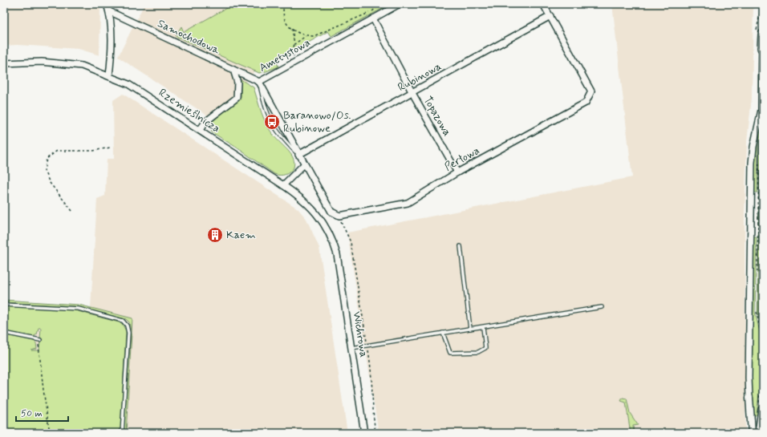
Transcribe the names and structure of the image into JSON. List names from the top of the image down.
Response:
{
  "streets": {
    "street": [
      "Samochodowa",
      "Ametystowa",
      "Rubinowa",
      "Rzemieślnicza",
      "Topazowa",
      "Perłowa",
      "Wichrowa"
    ]
  },
  "crossings": [
    ["Samochodowa", "Ametystowa"],
    ["Ametystowa", "Rubinowa"],
    ["Ametystowa", "Topazowa"],
    ["Ametystowa", "Perłowa"],
    ["Rubinowa", "Topazowa"],
    ["Rubinowa", "Perłowa"],
    ["Rzemieślnicza", "Wichrowa"],
    ["Topazowa", "Perłowa"]
  ],
  "places": {
    "bus stop": ["Baranowo/Os. Rubinowe"],
    "building": ["Kaem"]
  },
  "scale_bar": "50 m"
}
